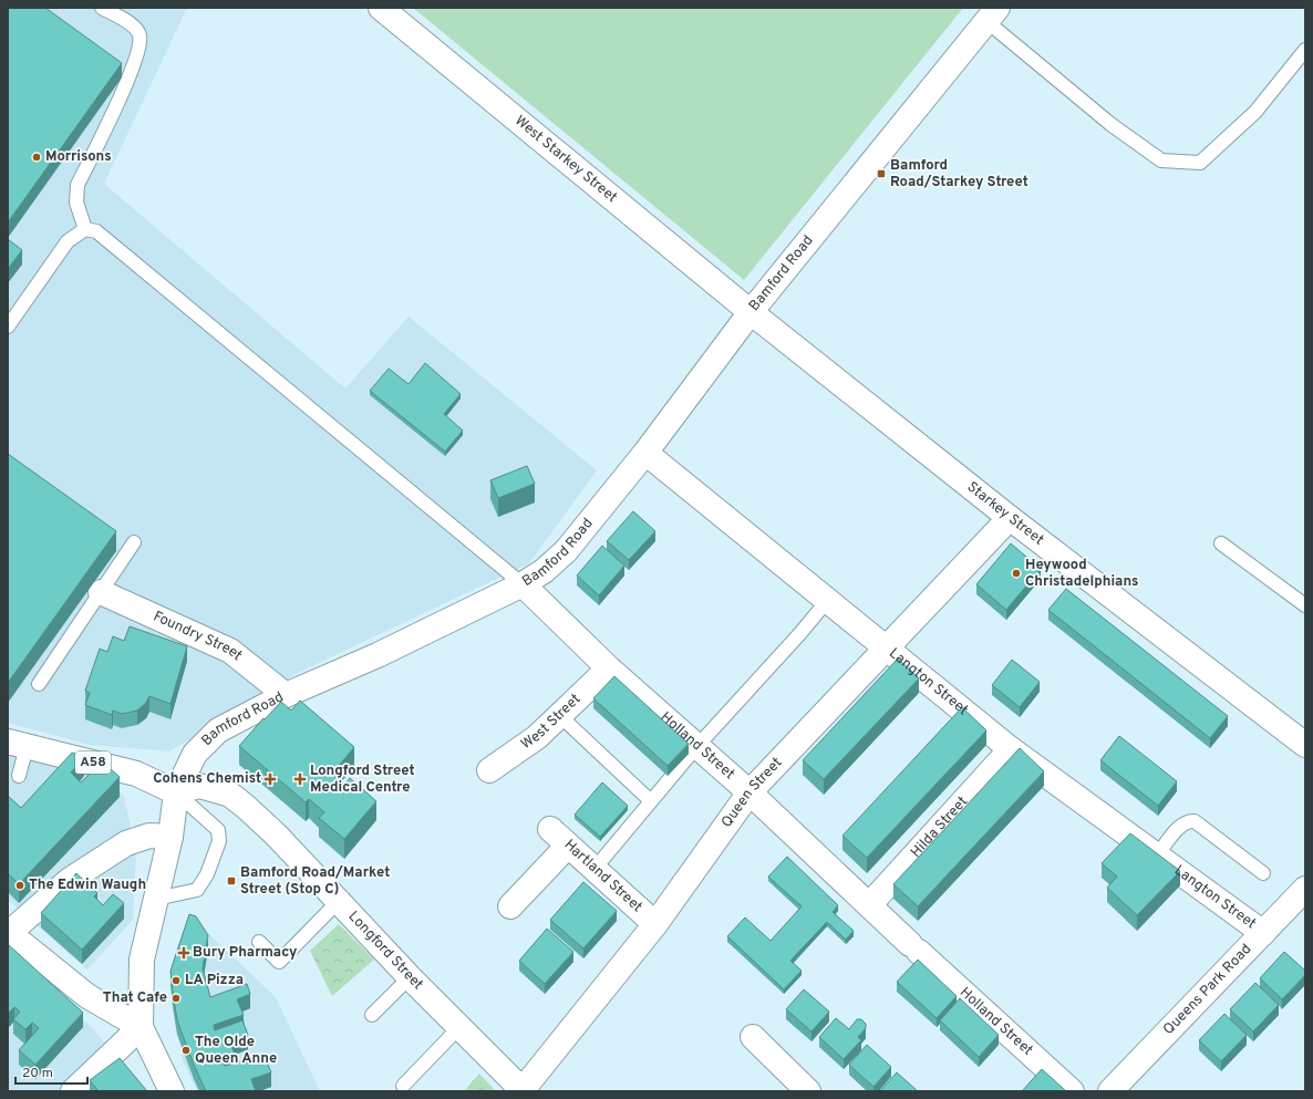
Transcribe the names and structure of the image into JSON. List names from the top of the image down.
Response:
{
  "streets": {
    "main road": [
      "West Starkey Street",
      "Bamford Road",
      "Starkey Street",
      "Foundry Street",
      "Langton Street",
      "West Street",
      "Holland Street",
      "A58",
      "Queen Street",
      "Hilda Street",
      "Hartland Street",
      "Longford Street",
      "Queens Park Road"
    ]
  },
  "crossings": [
    ["West Starkey Street", "Bamford Road"],
    ["West Starkey Street", "Starkey Street"],
    ["Bamford Road", "Starkey Street"],
    ["Bamford Road", "Foundry Street"],
    ["Bamford Road", "Langton Street"],
    ["Bamford Road", "Holland Street"],
    ["Bamford Road", "A58"],
    ["Bamford Road", "Longford Street"],
    ["Starkey Street", "Queen Street"],
    ["Langton Street", "Queen Street"],
    ["Langton Street", "Hilda Street"],
    ["Langton Street", "Queens Park Road"],
    ["West Street", "Holland Street"],
    ["Holland Street", "Queen Street"],
    ["Holland Street", "Hilda Street"],
    ["A58", "Longford Street"],
    ["Queen Street", "Hartland Street"],
    ["Queen Street", "Longford Street"]
  ],
  "places": {
    "other": [
      "Morrisons",
      "Heywood Christadelphians",
      "The Edwin Waugh",
      "LA Pizza",
      "That Cafe",
      "The Olde Queen Anne"
    ],
    "transit": ["Bamford Road/Starkey Street", "Bamford Road/Market Street (Stop C)"],
    "health": ["Cohens Chemist", "Longford Street Medical Centre", "Bury Pharmacy"]
  },
  "scale_bar": "20 m"
}
